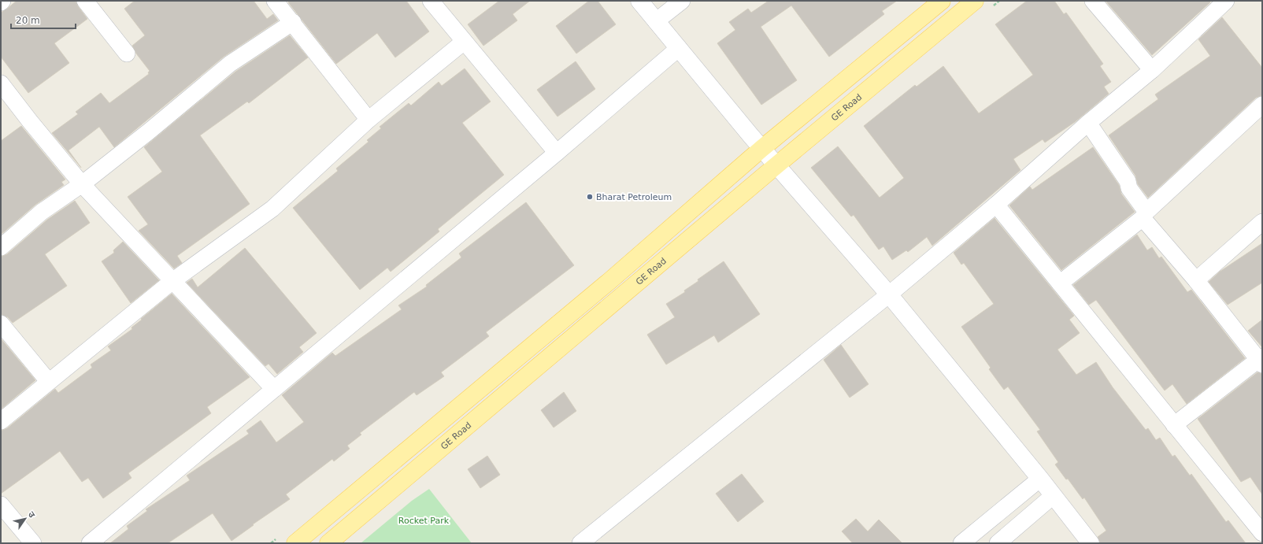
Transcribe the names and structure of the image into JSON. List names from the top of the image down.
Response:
{
  "streets": {
    "main road": ["GE Road"]
  },
  "parks": ["Rocket Park"],
  "places": ["Bharat Petroleum"],
  "scale_bar": "20 m",
  "north": "top right"
}
